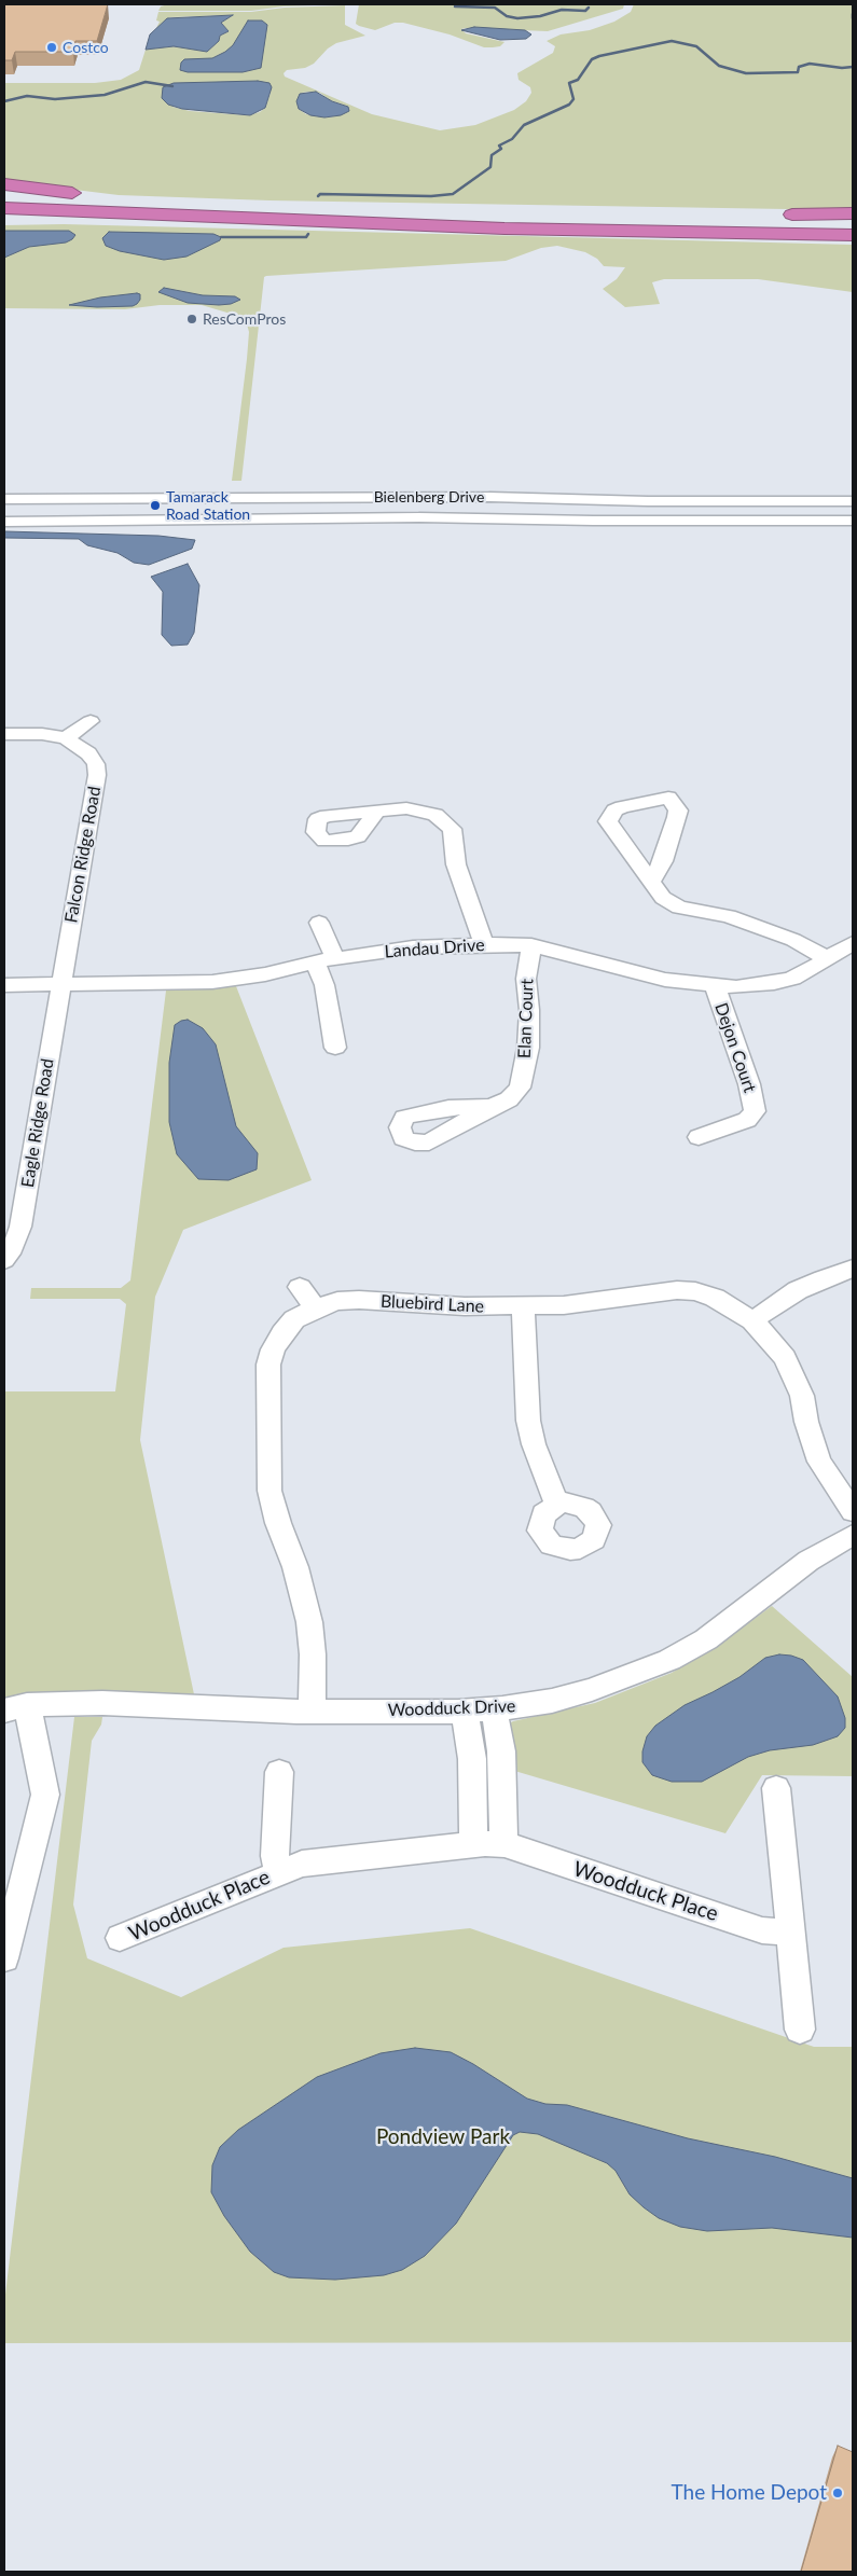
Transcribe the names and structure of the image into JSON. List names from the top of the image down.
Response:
{
  "streets": {
    "street": [
      "Bielenberg Drive",
      "Falcon Ridge Road",
      "Landau Drive",
      "Elan Court",
      "Dejon Court",
      "Eagle Ridge Road",
      "Bluebird Lane",
      "Woodduck Drive",
      "Woodduck Place"
    ]
  },
  "crossings": [
    ["Falcon Ridge Road", "Landau Drive"],
    ["Falcon Ridge Road", "Eagle Ridge Road"],
    ["Landau Drive", "Elan Court"],
    ["Landau Drive", "Dejon Court"],
    ["Landau Drive", "Eagle Ridge Road"],
    ["Bluebird Lane", "Woodduck Drive"]
  ],
  "parks": ["Pondview Park"],
  "places": [
    "Costco",
    "ResComPros",
    "Tamarack Road Station",
    "The Home Depot"
  ]
}
